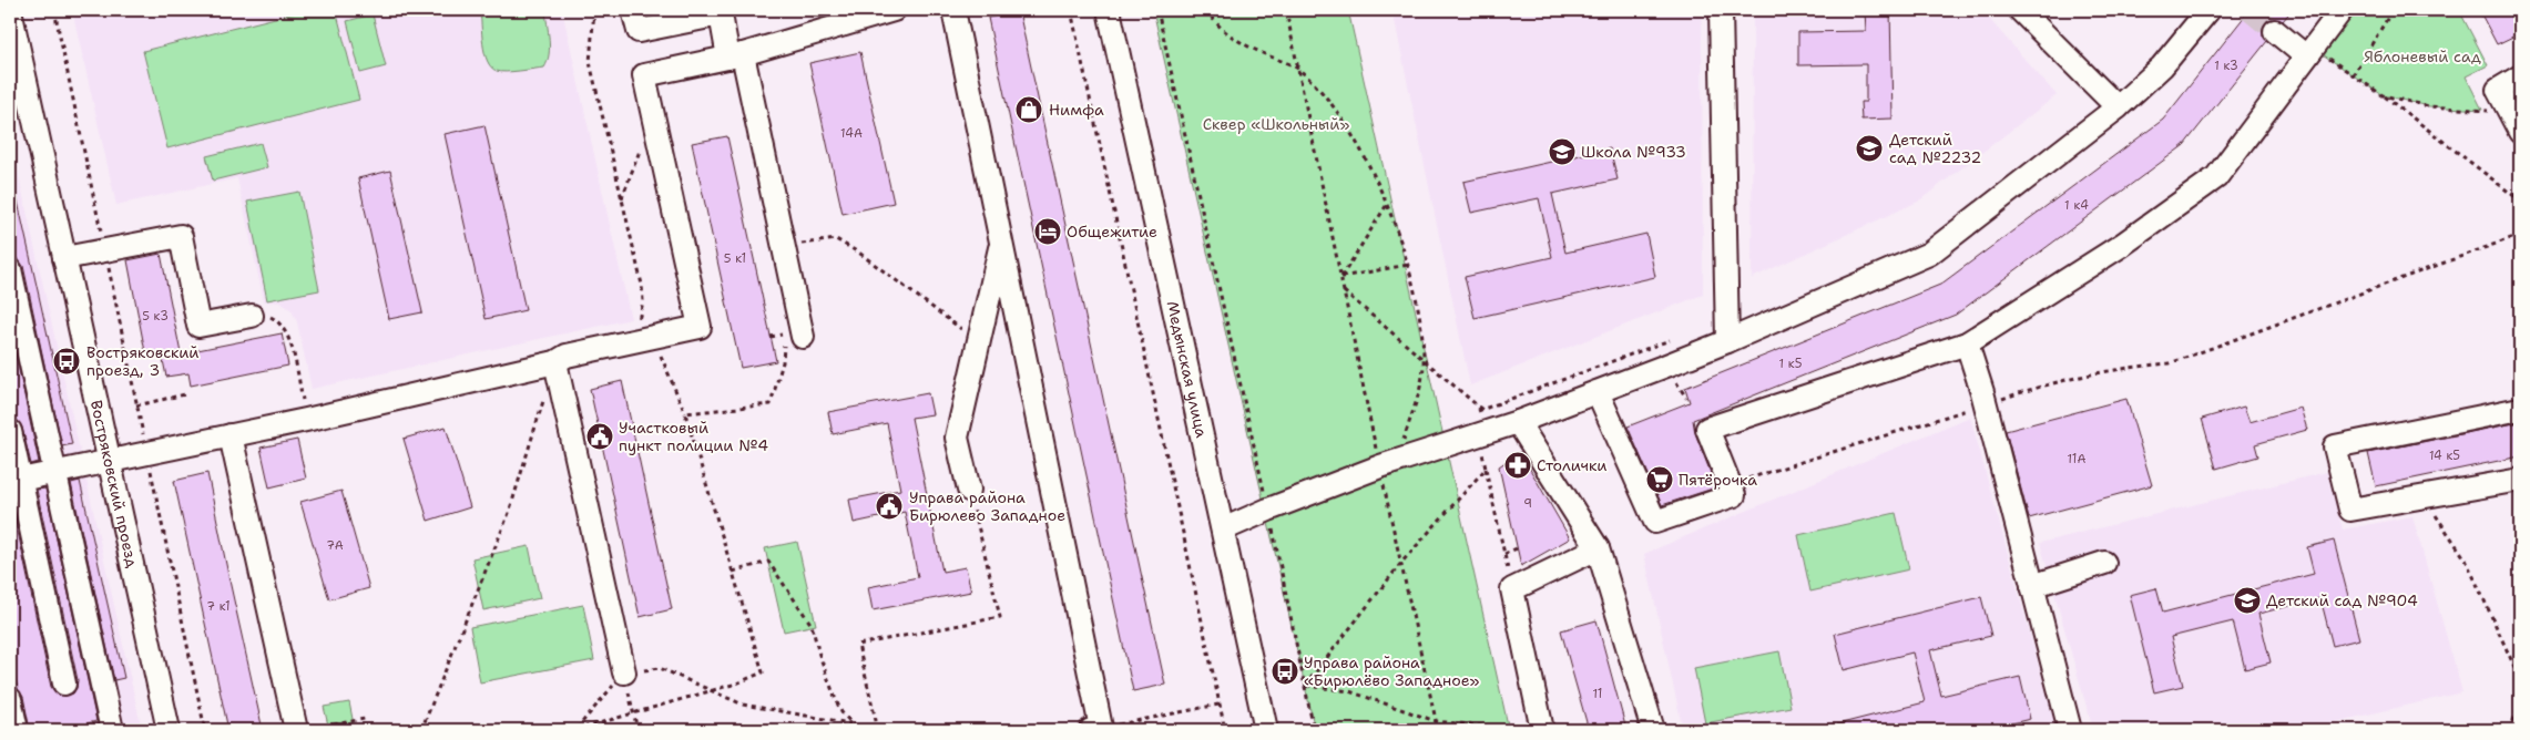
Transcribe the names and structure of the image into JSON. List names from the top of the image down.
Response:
{
  "streets": {
    "street": ["Медынская улица", "Востряковский проезд"]
  },
  "parks": ["Яблоневый сад", "Сквер «Школьный»"],
  "places": {
    "shop": ["Нимфа"],
    "school or university": ["Детский сад №2232", "Школа №933", "Детский сад №904"],
    "hotel": ["Общежитие"],
    "bus stop": ["Востряковский проезд, 3", "Управа района «Бирюлёво Западное»"],
    "public building": ["Участковый пункт полиции №4", "Управа района Бирюлево Западное"],
    "pharmacy": ["Столички"],
    "supermarket": ["Пятёрочка"]
  },
  "house_numbers": [
    "1 к3",
    "14А",
    "1 к4",
    "5 к1",
    "5 к3",
    "1 к5",
    "14 к5",
    "11А",
    "9",
    "7А",
    "7 к1",
    "11"
  ]
}
